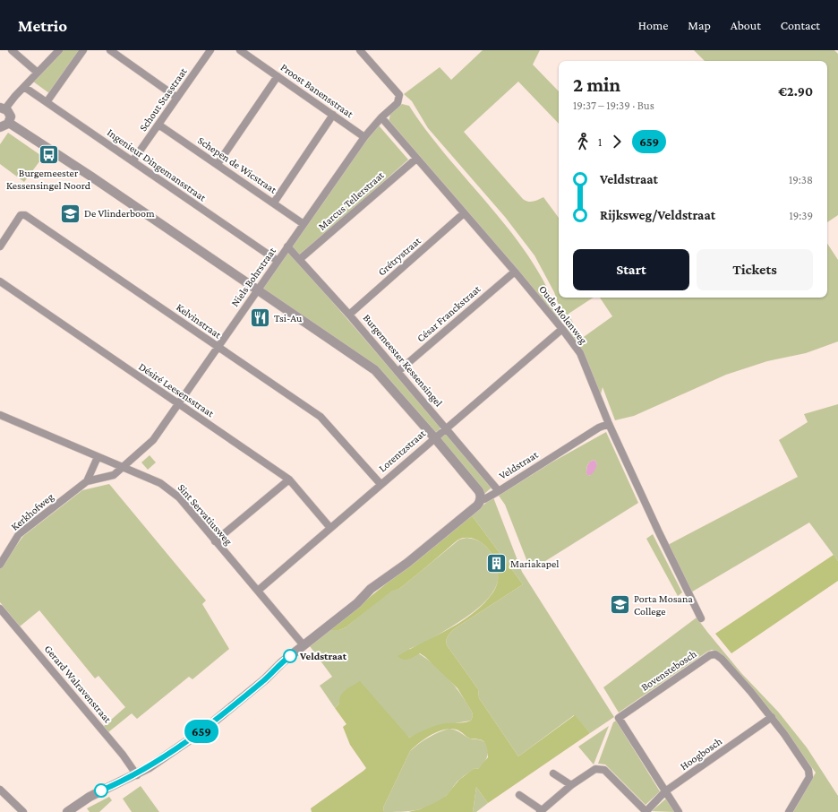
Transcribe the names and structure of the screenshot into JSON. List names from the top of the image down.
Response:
{
  "streets": {
    "street": [
      "Proost Banensstraat",
      "Schout Stasstraat",
      "Ingenieur Dingemansstraat",
      "Schepen de Wicstraat",
      "Marcus Tellerstraat",
      "Grétrystraat",
      "Niels Bohrstraat",
      "César Franckstraat",
      "Oude Molenweg",
      "Kelvinstraat",
      "Burgemeester Kessensingel",
      "Désiré Leesensstraat",
      "Lorentzstraat",
      "Veldstraat",
      "Kerkhofweg",
      "Sint Servatiusweg",
      "Bovenstebosch",
      "Gerard Walravenstraat",
      "Hoogbosch"
    ]
  },
  "crossings": [
    ["Proost Banensstraat", "Niels Bohrstraat"],
    ["Schout Stasstraat", "Ingenieur Dingemansstraat"],
    ["Schout Stasstraat", "Schepen de Wicstraat"],
    ["Ingenieur Dingemansstraat", "Niels Bohrstraat"],
    ["Schepen de Wicstraat", "Niels Bohrstraat"],
    ["Marcus Tellerstraat", "Oude Molenweg"],
    ["Marcus Tellerstraat", "Burgemeester Kessensingel"],
    ["Grétrystraat", "Oude Molenweg"],
    ["Grétrystraat", "Burgemeester Kessensingel"],
    ["Niels Bohrstraat", "Oude Molenweg"],
    ["Niels Bohrstraat", "Kelvinstraat"],
    ["Niels Bohrstraat", "Burgemeester Kessensingel"],
    ["Niels Bohrstraat", "Désiré Leesensstraat"],
    ["Niels Bohrstraat", "Kerkhofweg"],
    ["Niels Bohrstraat", "Sint Servatiusweg"],
    ["César Franckstraat", "Oude Molenweg"],
    ["César Franckstraat", "Burgemeester Kessensingel"],
    ["Oude Molenweg", "Lorentzstraat"],
    ["Oude Molenweg", "Veldstraat"],
    ["Kelvinstraat", "Lorentzstraat"],
    ["Burgemeester Kessensingel", "Lorentzstraat"],
    ["Burgemeester Kessensingel", "Veldstraat"],
    ["Désiré Leesensstraat", "Lorentzstraat"],
    ["Lorentzstraat", "Sint Servatiusweg"],
    ["Veldstraat", "Sint Servatiusweg"],
    ["Veldstraat", "Gerard Walravenstraat"],
    ["Kerkhofweg", "Sint Servatiusweg"],
    ["Bovenstebosch", "Hoogbosch"]
  ],
  "places": {
    "bus stop": ["Burgemeester Kessensingel Noord"],
    "school or university": ["De Vlinderboom", "Porta Mosana College"],
    "restaurant": ["Tsi-Au"],
    "building": ["Mariakapel"],
    "other": ["Veldstraat"]
  },
  "lines": ["bus line 659"],
  "page": {
    "header": "Metrio",
    "nav": [
      "Home",
      "Map",
      "About",
      "Contact"
    ],
    "on_map": "659",
    "heading": ["2 min", "19:37 – 19:39 · Bus", "€2.90"],
    "legs": ["1", "659"],
    "list": [
      {
        "name": "Veldstraat",
        "value": "19:38"
      },
      {
        "name": "Rijksweg/Veldstraat",
        "value": "19:39"
      }
    ],
    "buttons": ["Start", "Tickets"]
  }
}
